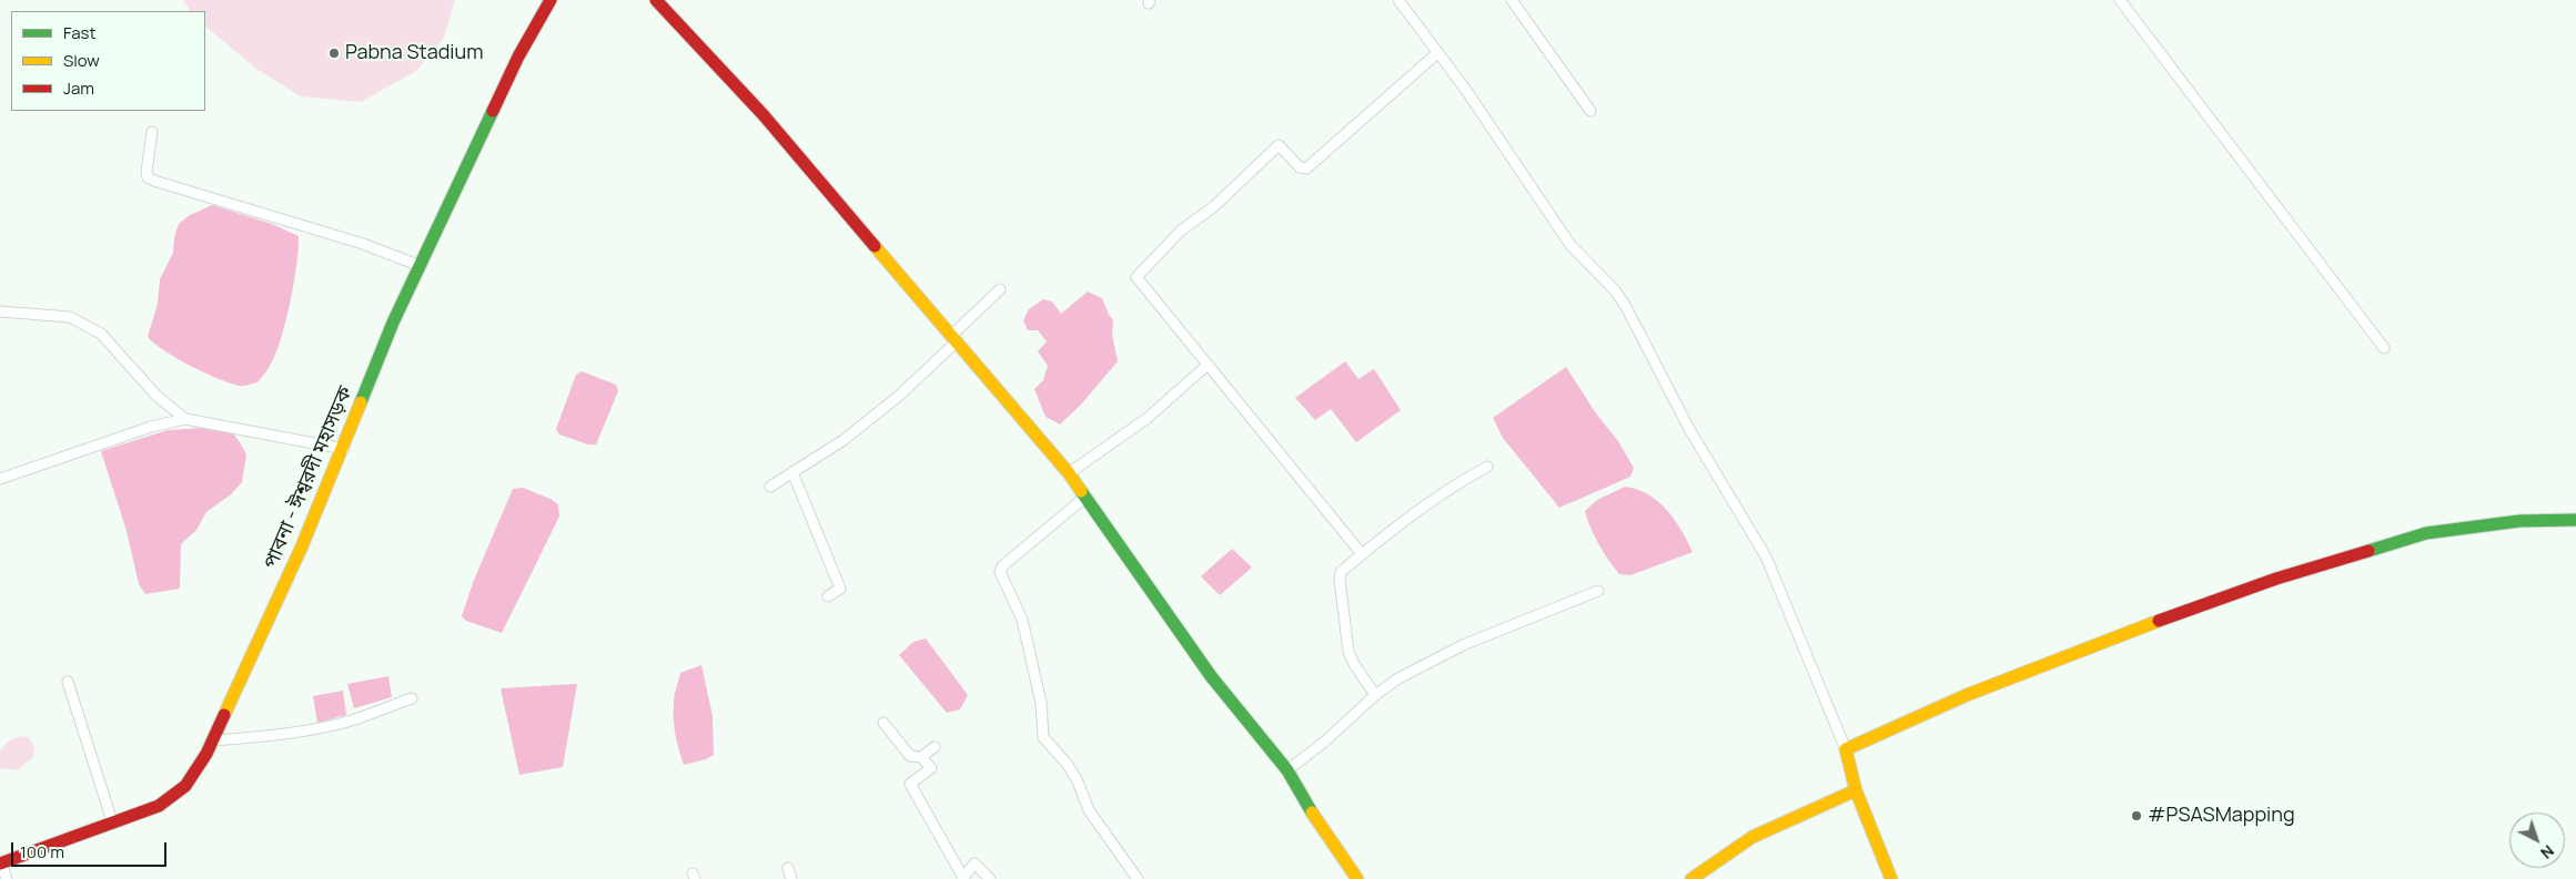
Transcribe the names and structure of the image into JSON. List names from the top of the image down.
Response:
{
  "streets": {
    "street": ["পাবনা - ঈশ্বরদী মহাসড়ক"]
  },
  "places": ["Pabna Stadium", "#PSASMapping"],
  "legend": ["Fast", "Slow", "Jam"],
  "scale_bar": "100 m",
  "north": "bottom right"
}
